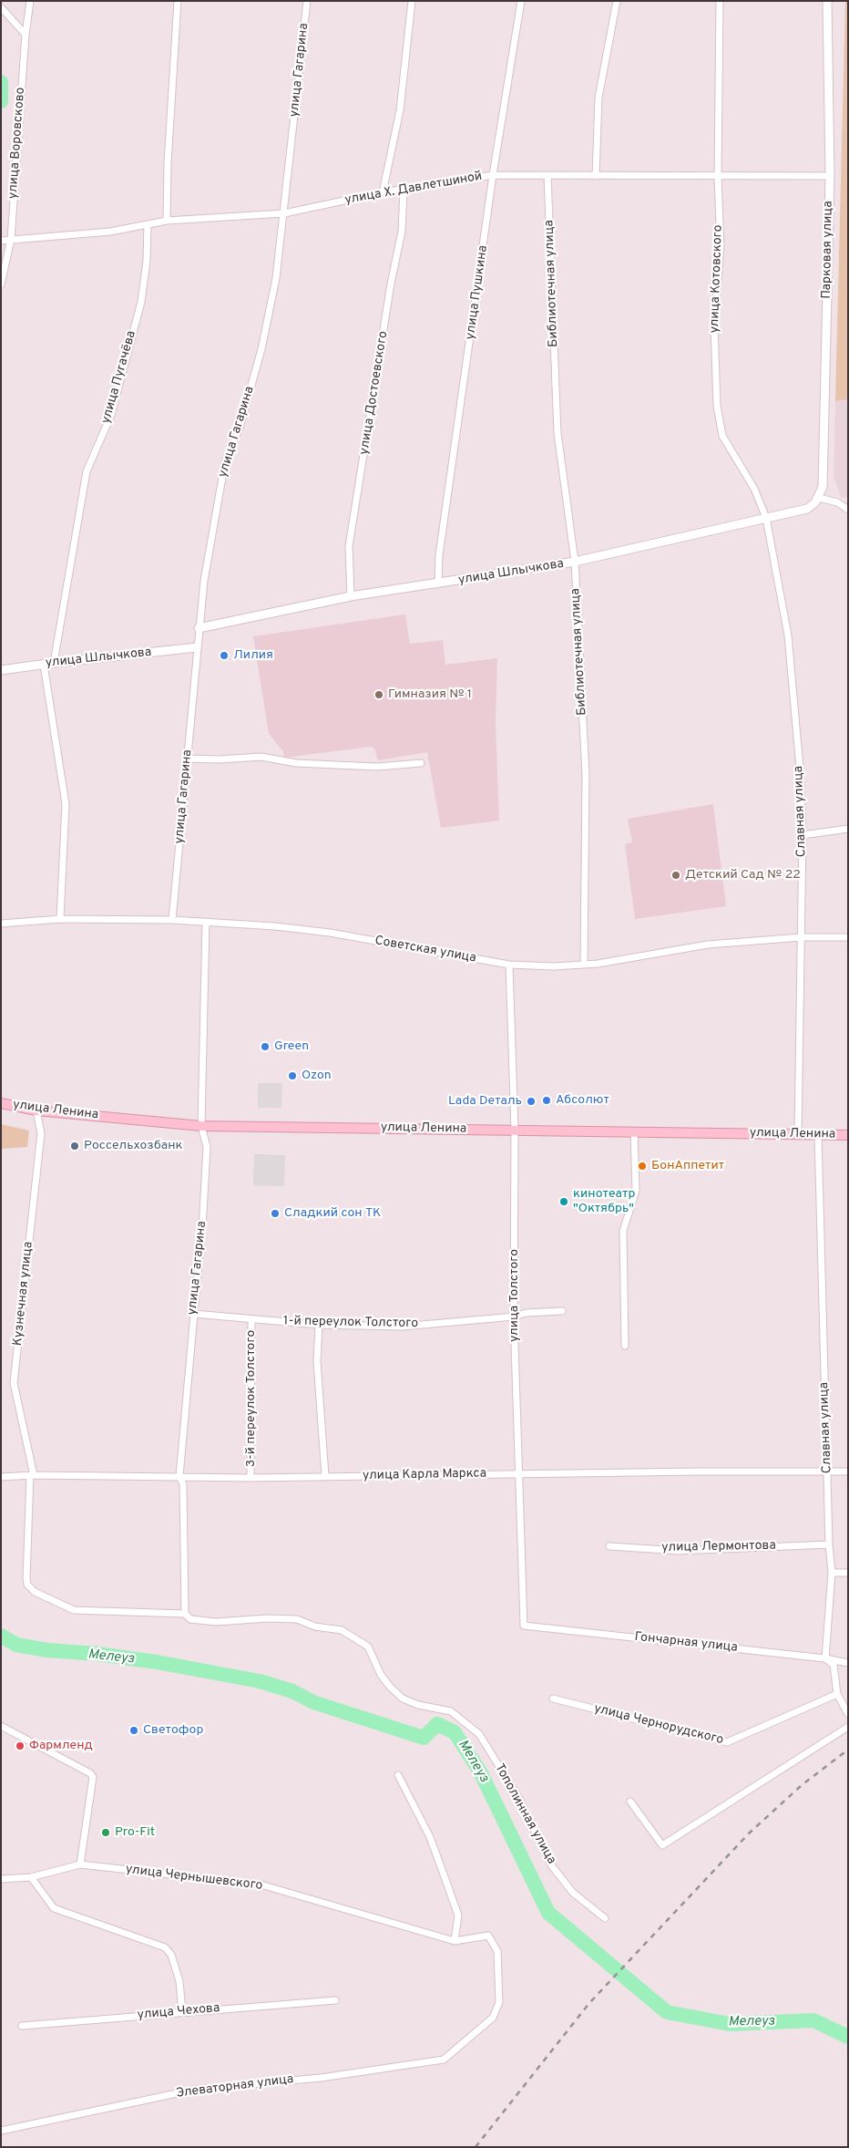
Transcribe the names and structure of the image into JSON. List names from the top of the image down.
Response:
{
  "streets": {
    "main road": ["улица Ленина"],
    "street": [
      "улица Гагарина",
      "улица Воровсково",
      "улица Х. Давлетшиной",
      "Парковая улица",
      "улица Котовского",
      "Библиотечная улица",
      "улица Пушкина",
      "улица Пугачёва",
      "улица Достоевского",
      "улица Шлычкова",
      "Славная улица",
      "Советская улица",
      "Кузнечная улица",
      "улица Толстого",
      "1-й переулок Толстого",
      "3-й переулок Толстого",
      "улица Карла Маркса",
      "улица Лермонтова",
      "Гончарная улица",
      "улица Чернорудского",
      "Тополинная улица",
      "улица Чернышевского",
      "улица Чехова",
      "Элеваторная улица"
    ]
  },
  "crossings": [
    ["улица Гагарина", "улица Х. Давлетшиной"],
    ["улица Гагарина", "улица Шлычкова"],
    ["улица Гагарина", "Советская улица"],
    ["улица Гагарина", "улица Ленина"],
    ["улица Гагарина", "1-й переулок Толстого"],
    ["улица Гагарина", "улица Карла Маркса"],
    ["улица Гагарина", "Тополинная улица"],
    ["улица Воровсково", "улица Х. Давлетшиной"],
    ["улица Х. Давлетшиной", "Парковая улица"],
    ["улица Х. Давлетшиной", "улица Котовского"],
    ["улица Х. Давлетшиной", "Библиотечная улица"],
    ["улица Х. Давлетшиной", "улица Пушкина"],
    ["улица Х. Давлетшиной", "улица Пугачёва"],
    ["улица Х. Давлетшиной", "улица Достоевского"],
    ["Парковая улица", "улица Шлычкова"],
    ["улица Котовского", "улица Шлычкова"],
    ["улица Котовского", "Славная улица"],
    ["Библиотечная улица", "улица Шлычкова"],
    ["Библиотечная улица", "Советская улица"],
    ["улица Пушкина", "улица Шлычкова"],
    ["улица Пугачёва", "улица Шлычкова"],
    ["улица Достоевского", "улица Шлычкова"],
    ["улица Шлычкова", "Славная улица"],
    ["Славная улица", "Советская улица"],
    ["Славная улица", "улица Ленина"],
    ["Славная улица", "улица Карла Маркса"],
    ["Славная улица", "улица Лермонтова"],
    ["Славная улица", "Гончарная улица"],
    ["Советская улица", "улица Толстого"],
    ["улица Ленина", "Кузнечная улица"],
    ["улица Ленина", "улица Толстого"],
    ["Кузнечная улица", "улица Карла Маркса"],
    ["Кузнечная улица", "Тополинная улица"],
    ["улица Толстого", "1-й переулок Толстого"],
    ["улица Толстого", "улица Карла Маркса"],
    ["улица Толстого", "Гончарная улица"],
    ["1-й переулок Толстого", "3-й переулок Толстого"],
    ["3-й переулок Толстого", "улица Карла Маркса"],
    ["улица Чернышевского", "Элеваторная улица"]
  ],
  "water": ["Мелеуз"],
  "places": [
    "Лилия",
    "Гимназия № 1",
    "Детский Сад № 22",
    "Green",
    "Ozon",
    "Абсолют",
    "Lada Dеталь",
    "Россельхозбанк",
    "БонАппетит",
    "кинотеатр \"Октябрь\"",
    "Сладкий сон ТК",
    "Светофор",
    "Фармленд",
    "Pro-Fit"
  ]
}
